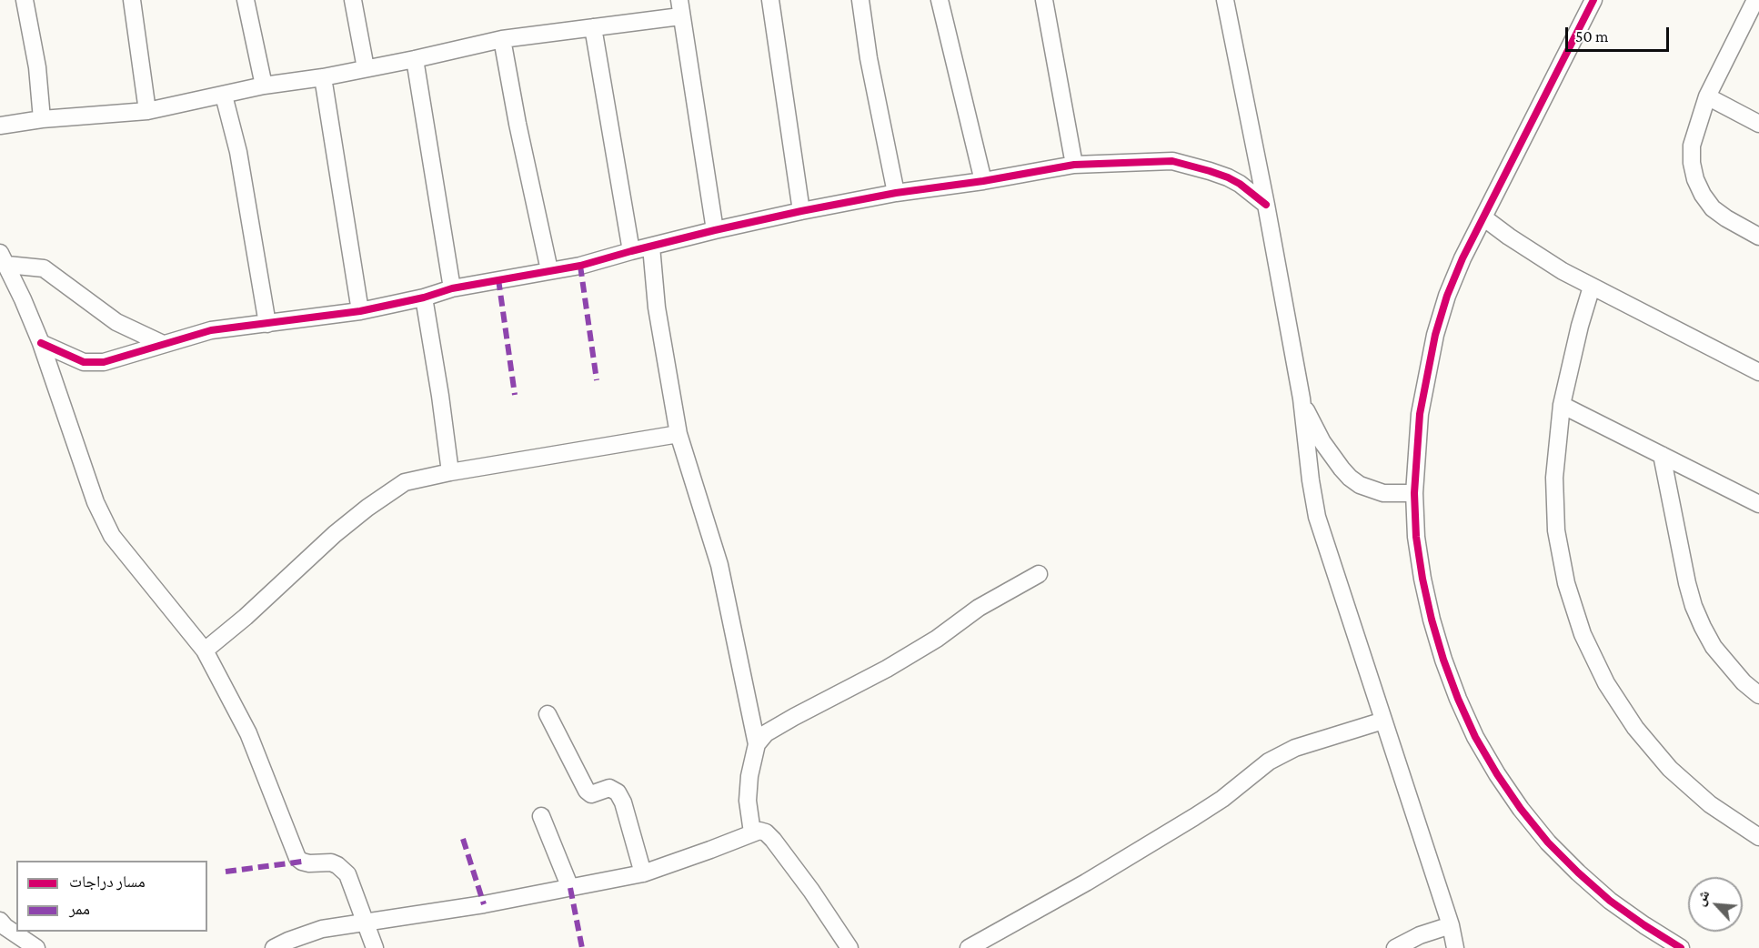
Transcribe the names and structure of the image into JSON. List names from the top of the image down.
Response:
{
  "legend": ["مسار دراجات", "ممر"],
  "scale_bar": "50 m",
  "north": "top left"
}
